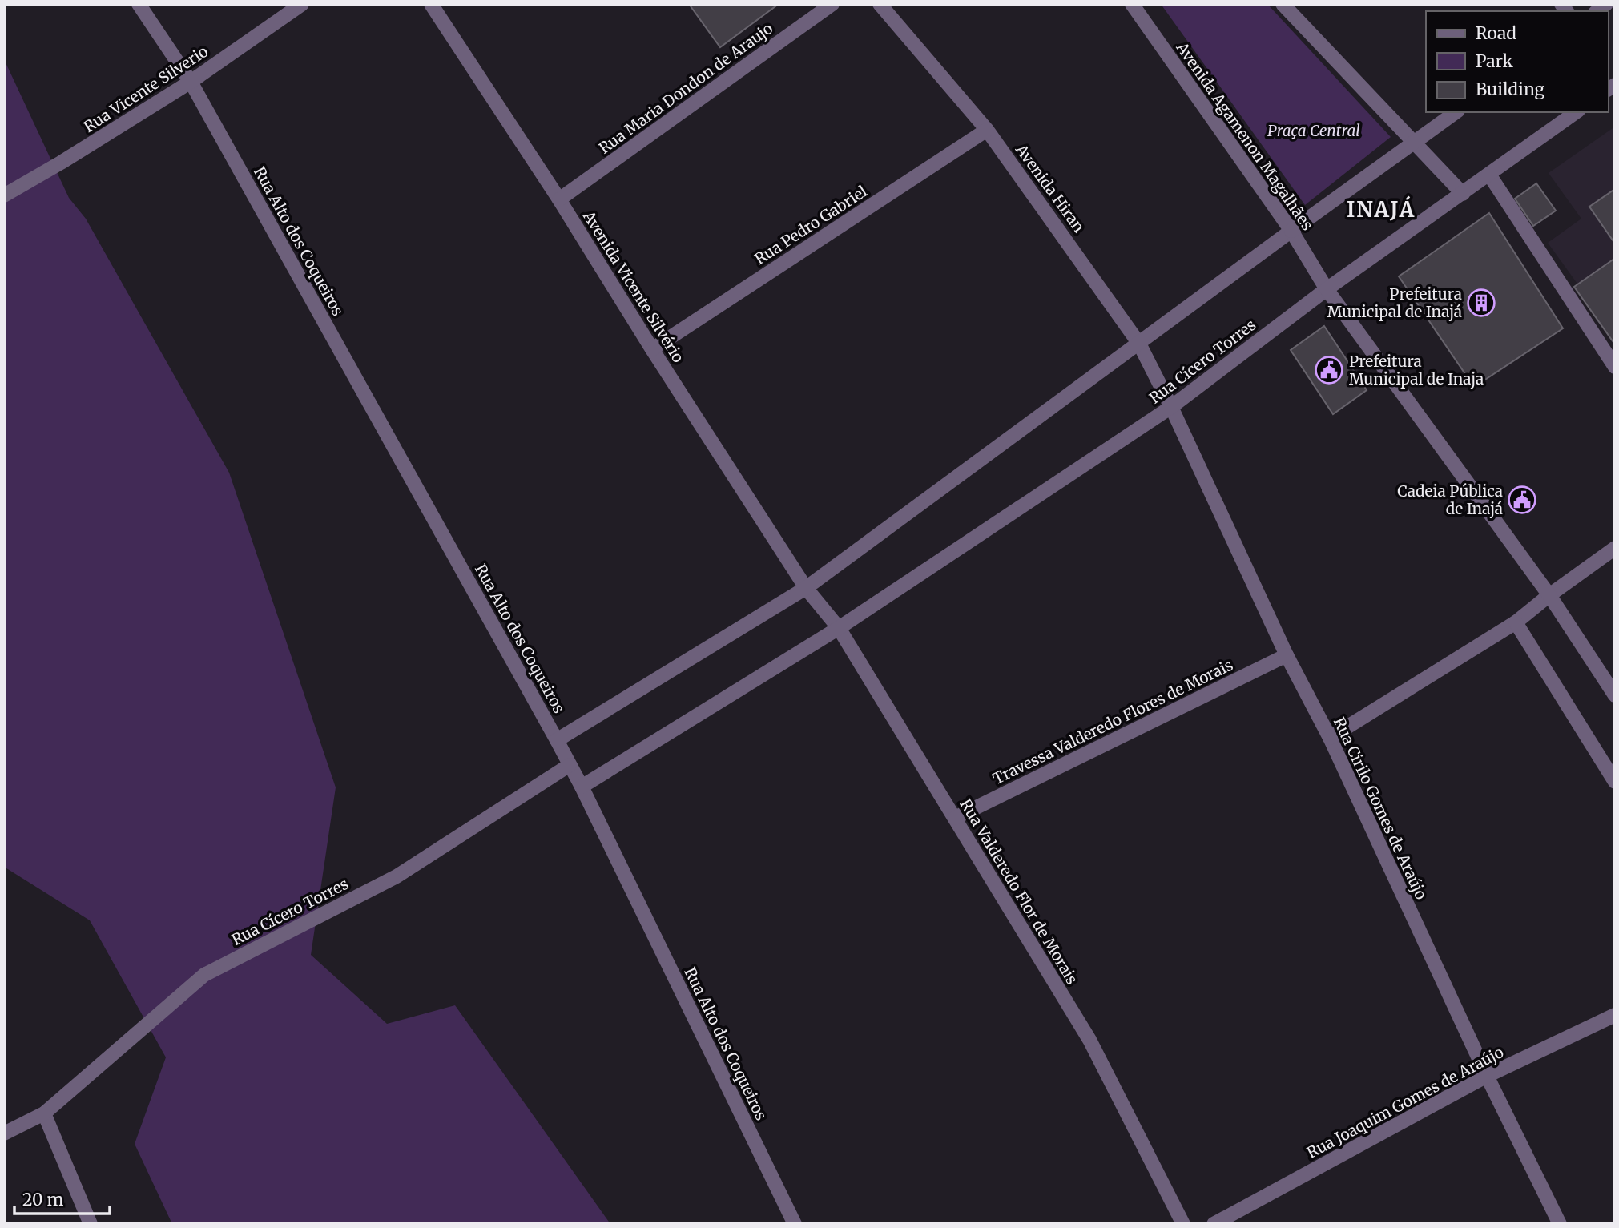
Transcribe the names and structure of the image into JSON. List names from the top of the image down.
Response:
{
  "streets": {
    "street": [
      "Rua Maria Dondon de Araujo",
      "Rua Vicente Silverio",
      "Avenida Agamenon Magalhães",
      "Avenida Hiran",
      "Rua Pedro Gabriel",
      "Rua Alto dos Coqueiros",
      "Avenida Vicente Silvério",
      "Rua Cícero Torres",
      "Travessa Valderedo Flores de Morais",
      "Rua Cirilo Gomes de Araújo",
      "Rua Valderedo Flor de Morais",
      "Rua Joaquim Gomes de Araújo"
    ]
  },
  "crossings": [
    ["Rua Maria Dondon de Araujo", "Avenida Vicente Silvério"],
    ["Rua Vicente Silverio", "Rua Alto dos Coqueiros"],
    ["Avenida Agamenon Magalhães", "Rua Cícero Torres"],
    ["Avenida Hiran", "Rua Pedro Gabriel"],
    ["Avenida Hiran", "Rua Cícero Torres"],
    ["Avenida Hiran", "Rua Cirilo Gomes de Araújo"],
    ["Rua Pedro Gabriel", "Avenida Vicente Silvério"],
    ["Rua Alto dos Coqueiros", "Rua Cícero Torres"],
    ["Avenida Vicente Silvério", "Rua Valderedo Flor de Morais"],
    ["Rua Cícero Torres", "Rua Cirilo Gomes de Araújo"],
    ["Rua Cícero Torres", "Rua Valderedo Flor de Morais"],
    ["Travessa Valderedo Flores de Morais", "Rua Cirilo Gomes de Araújo"],
    ["Travessa Valderedo Flores de Morais", "Rua Valderedo Flor de Morais"],
    ["Rua Cirilo Gomes de Araújo", "Rua Joaquim Gomes de Araújo"]
  ],
  "districts": ["INAJÁ"],
  "parks": ["Praça Central"],
  "places": {
    "building": ["Prefeitura Municipal de Inajá"],
    "public building": ["Prefeitura Municipal de Inaja", "Cadeia Pública de Inajá"]
  },
  "legend": ["Road", "Park", "Building"],
  "scale_bar": "20 m"
}
